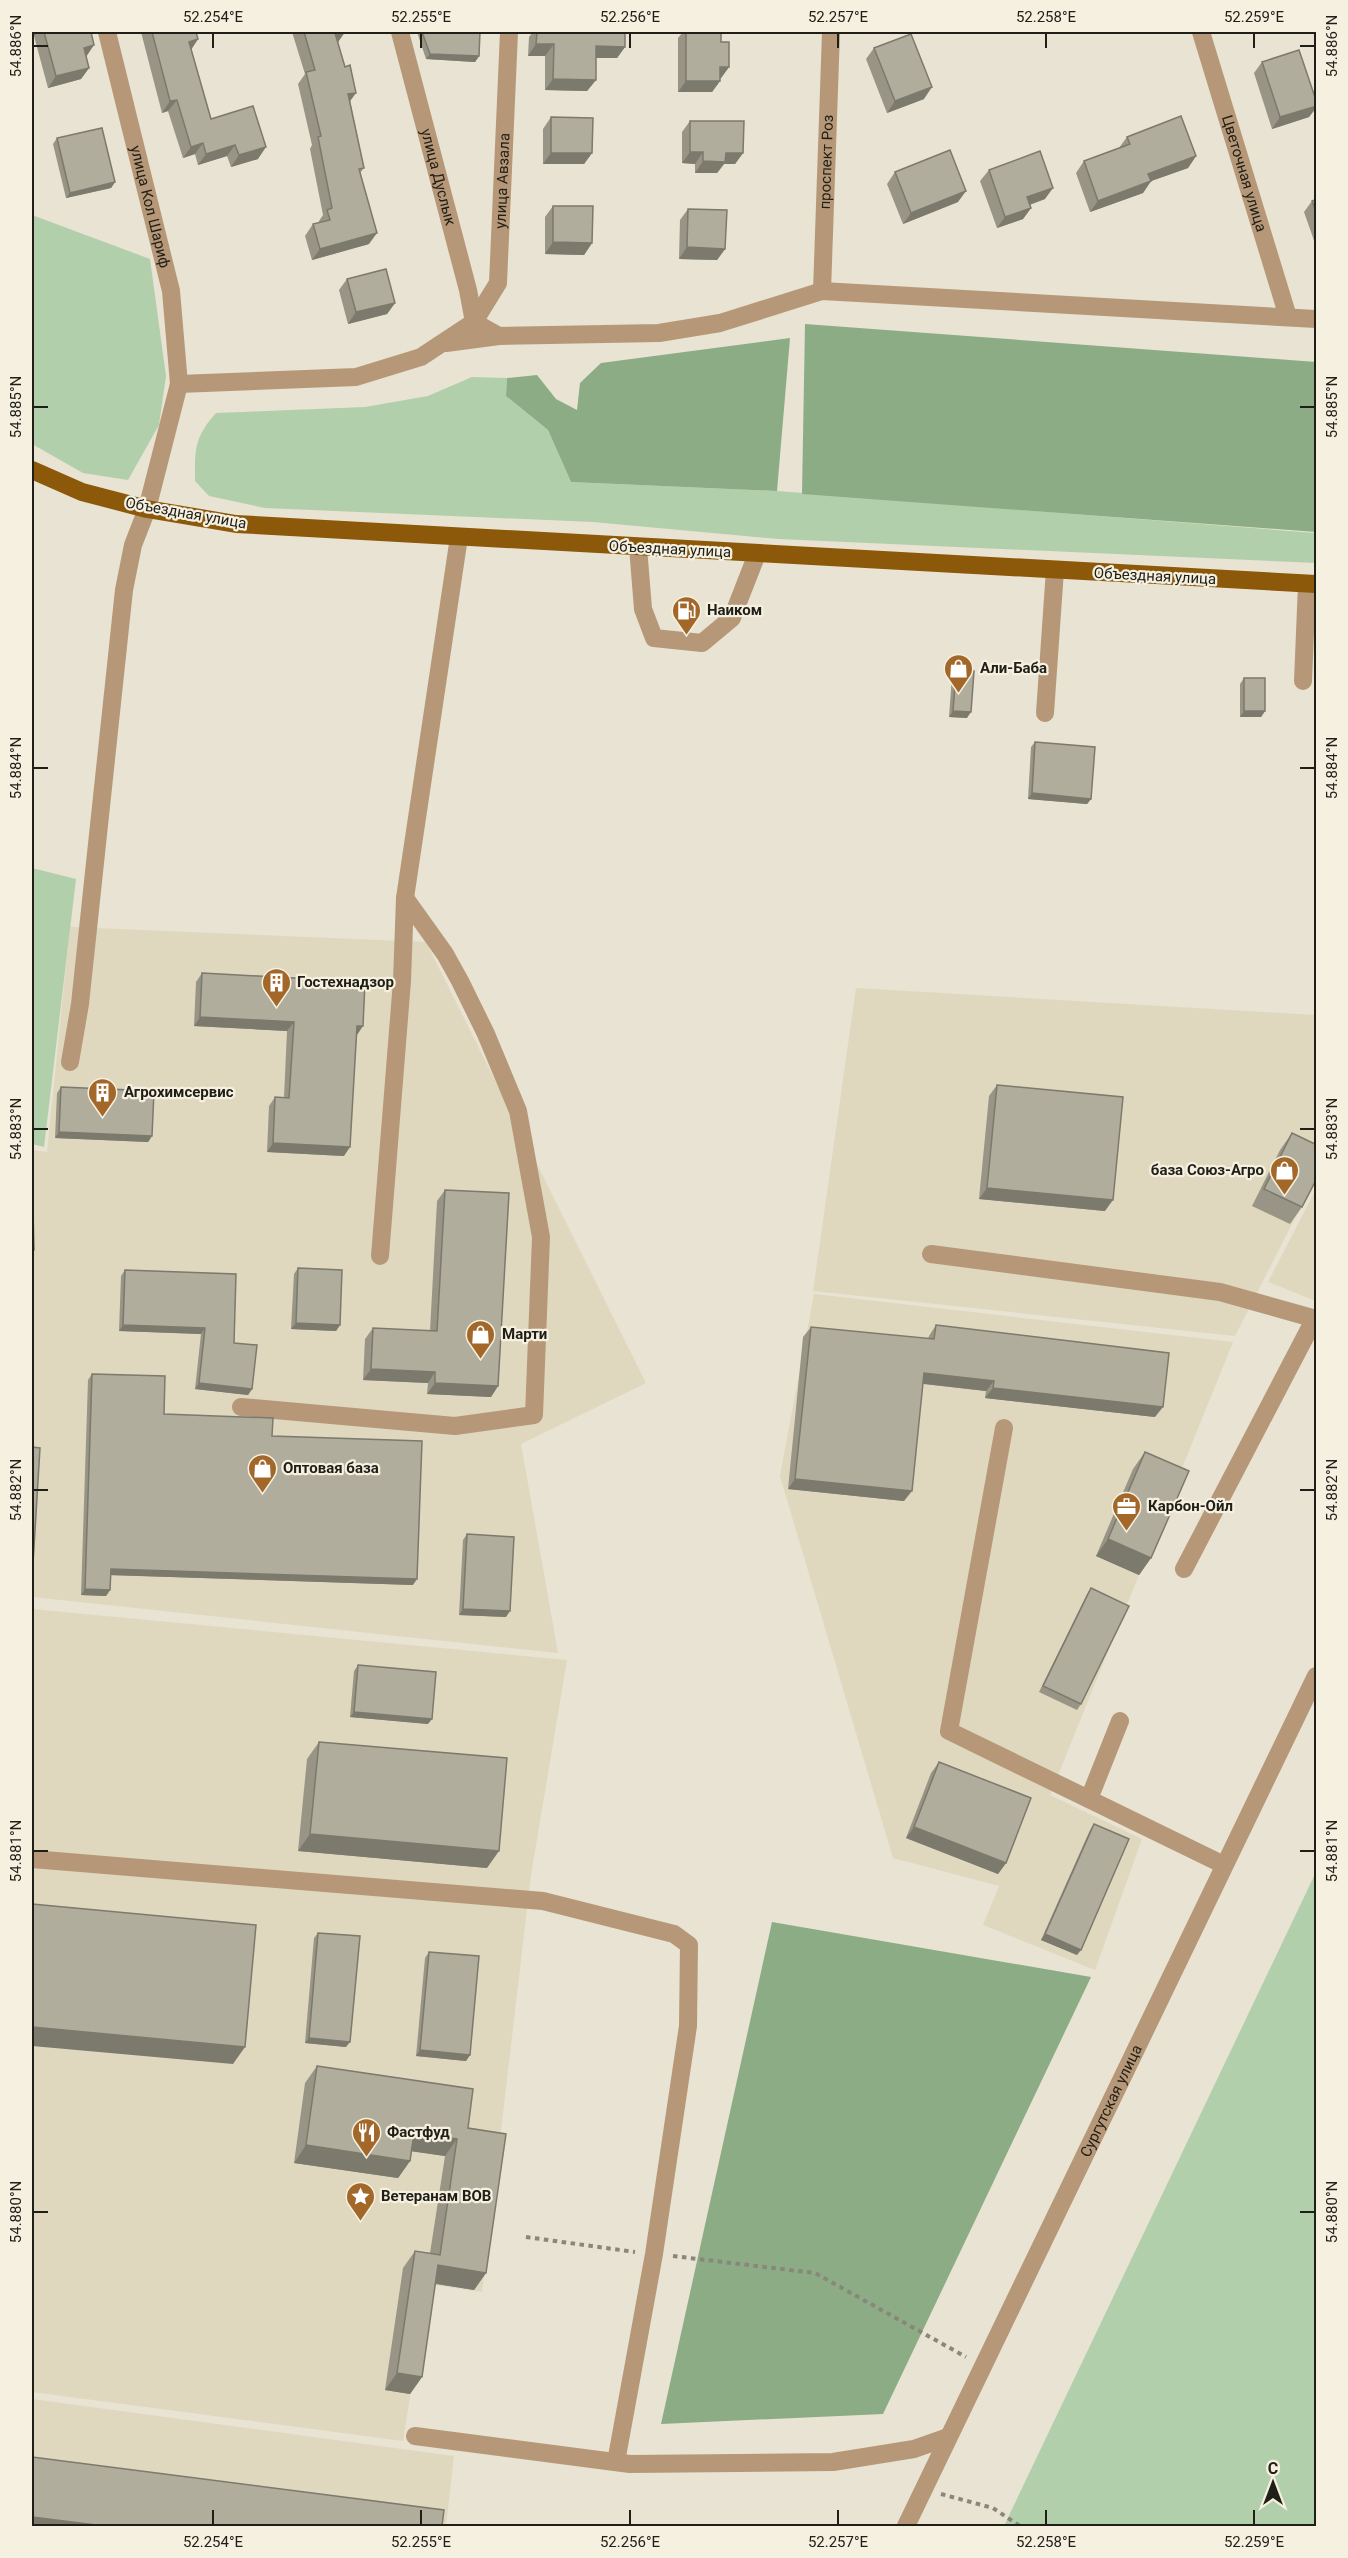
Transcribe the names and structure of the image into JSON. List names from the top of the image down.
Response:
{
  "streets": {
    "main road": ["Объездная улица"],
    "street": [
      "проспект Роз",
      "Цветочная улица",
      "улица Дуслык",
      "улица Авзала",
      "улица Кол Шариф",
      "Сургутская улица"
    ]
  },
  "crossings": [
    ["улица Дуслык", "улица Авзала"],
    ["улица Кол Шариф", "Объездная улица"]
  ],
  "places": {
    "fuel station": ["Наиком"],
    "shop": [
      "Али-Баба",
      "база Союз-Агро",
      "Марти",
      "Оптовая база"
    ],
    "building": ["Гостехнадзор", "Агрохимсервис"],
    "office": ["Карбон-Ойл"],
    "restaurant": ["Фастфуд"],
    "place": ["Ветеранам ВОВ"]
  },
  "north": "top",
  "coordinates": [
    "52.254°E",
    "52.255°E",
    "52.256°E",
    "52.257°E",
    "52.258°E",
    "52.259°E",
    "54.886°N",
    "54.885°N",
    "54.884°N",
    "54.883°N",
    "54.882°N",
    "54.881°N",
    "54.880°N"
  ]
}
